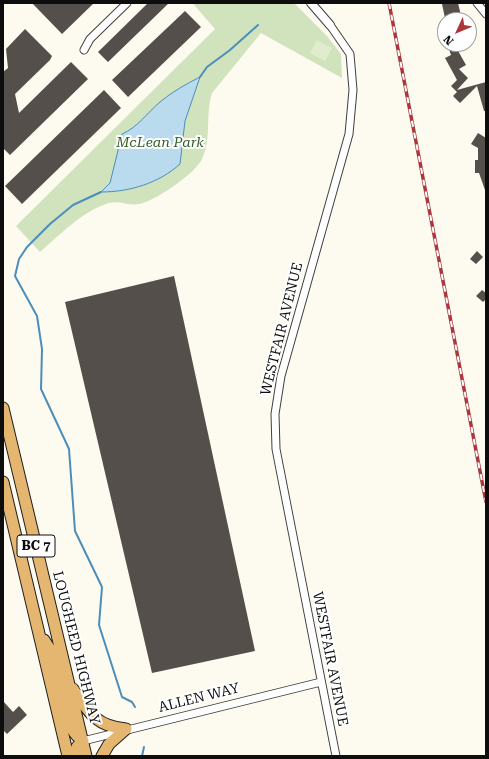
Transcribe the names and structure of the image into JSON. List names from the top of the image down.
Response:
{
  "streets": {
    "highway": ["BC 7", "LOUGHEED HIGHWAY"],
    "street": ["WESTFAIR AVENUE", "ALLEN WAY"]
  },
  "crossings": [
    ["WESTFAIR AVENUE", "ALLEN WAY"],
    ["LOUGHEED HIGHWAY", "ALLEN WAY"]
  ],
  "parks": ["McLean Park"],
  "north": "bottom left"
}
